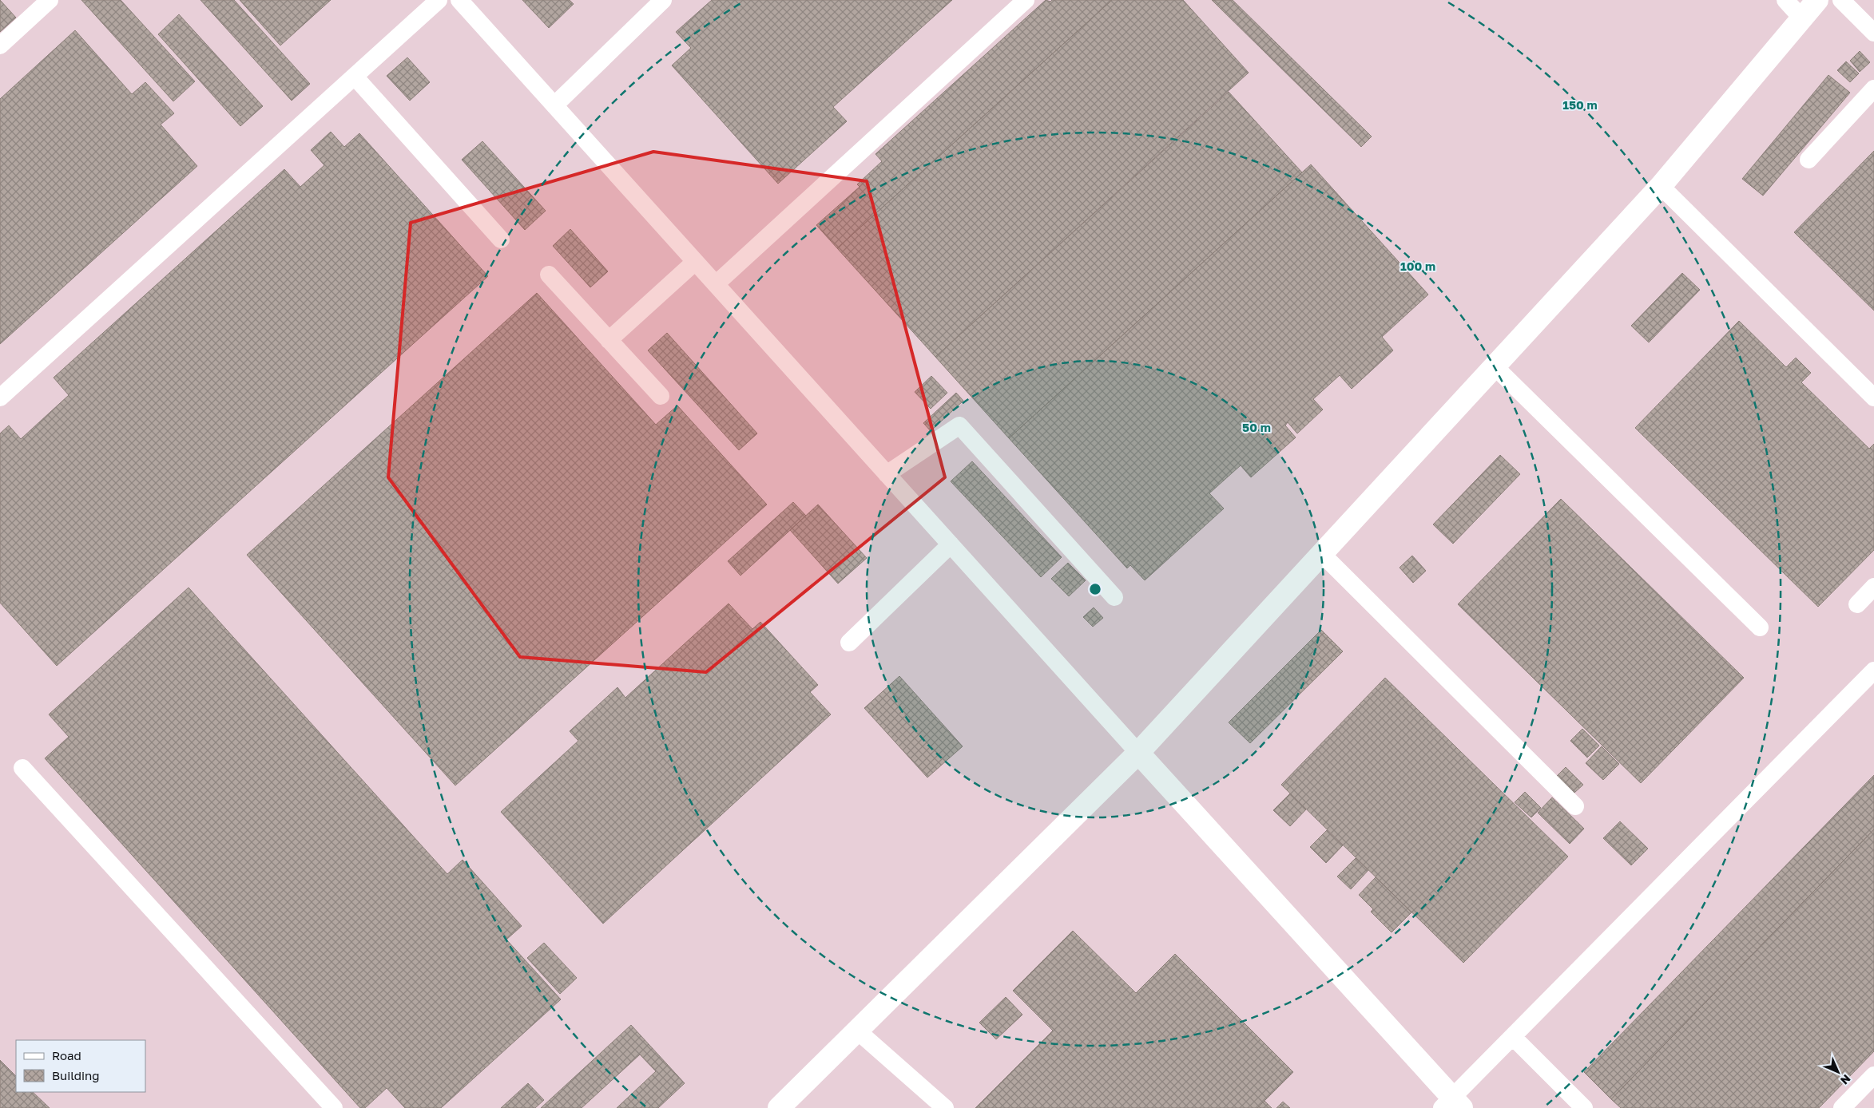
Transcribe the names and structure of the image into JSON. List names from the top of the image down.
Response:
{
  "legend": ["Road", "Building"],
  "north": "bottom right",
  "rings": ["150 m", "100 m", "50 m"]
}
